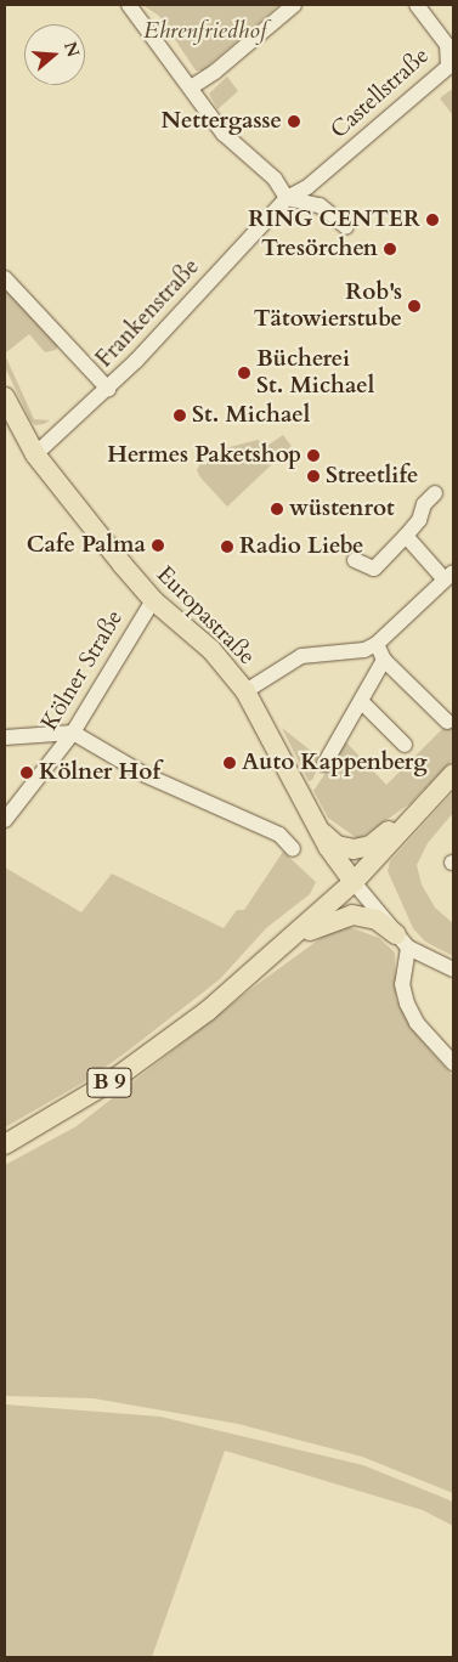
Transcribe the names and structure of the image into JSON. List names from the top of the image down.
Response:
{
  "streets": {
    "main road": ["Europastraße", "B 9"],
    "street": ["Castellstraße", "Frankenstraße", "Kölner Straße"]
  },
  "crossings": [
    ["Castellstraße", "Frankenstraße"],
    ["Frankenstraße", "Europastraße"],
    ["Europastraße", "Kölner Straße"],
    ["Europastraße", "B 9"]
  ],
  "parks": ["Ehrenfriedhof"],
  "places": [
    "Nettergasse",
    "RING CENTER",
    "Tresörchen",
    "Rob's Tätowierstube",
    "Bücherei St. Michael",
    "St. Michael",
    "Hermes Paketshop",
    "Streetlife",
    "wüstenrot",
    "Cafe Palma",
    "Radio Liebe",
    "Auto Kappenberg",
    "Kölner Hof"
  ],
  "north": "right"
}
